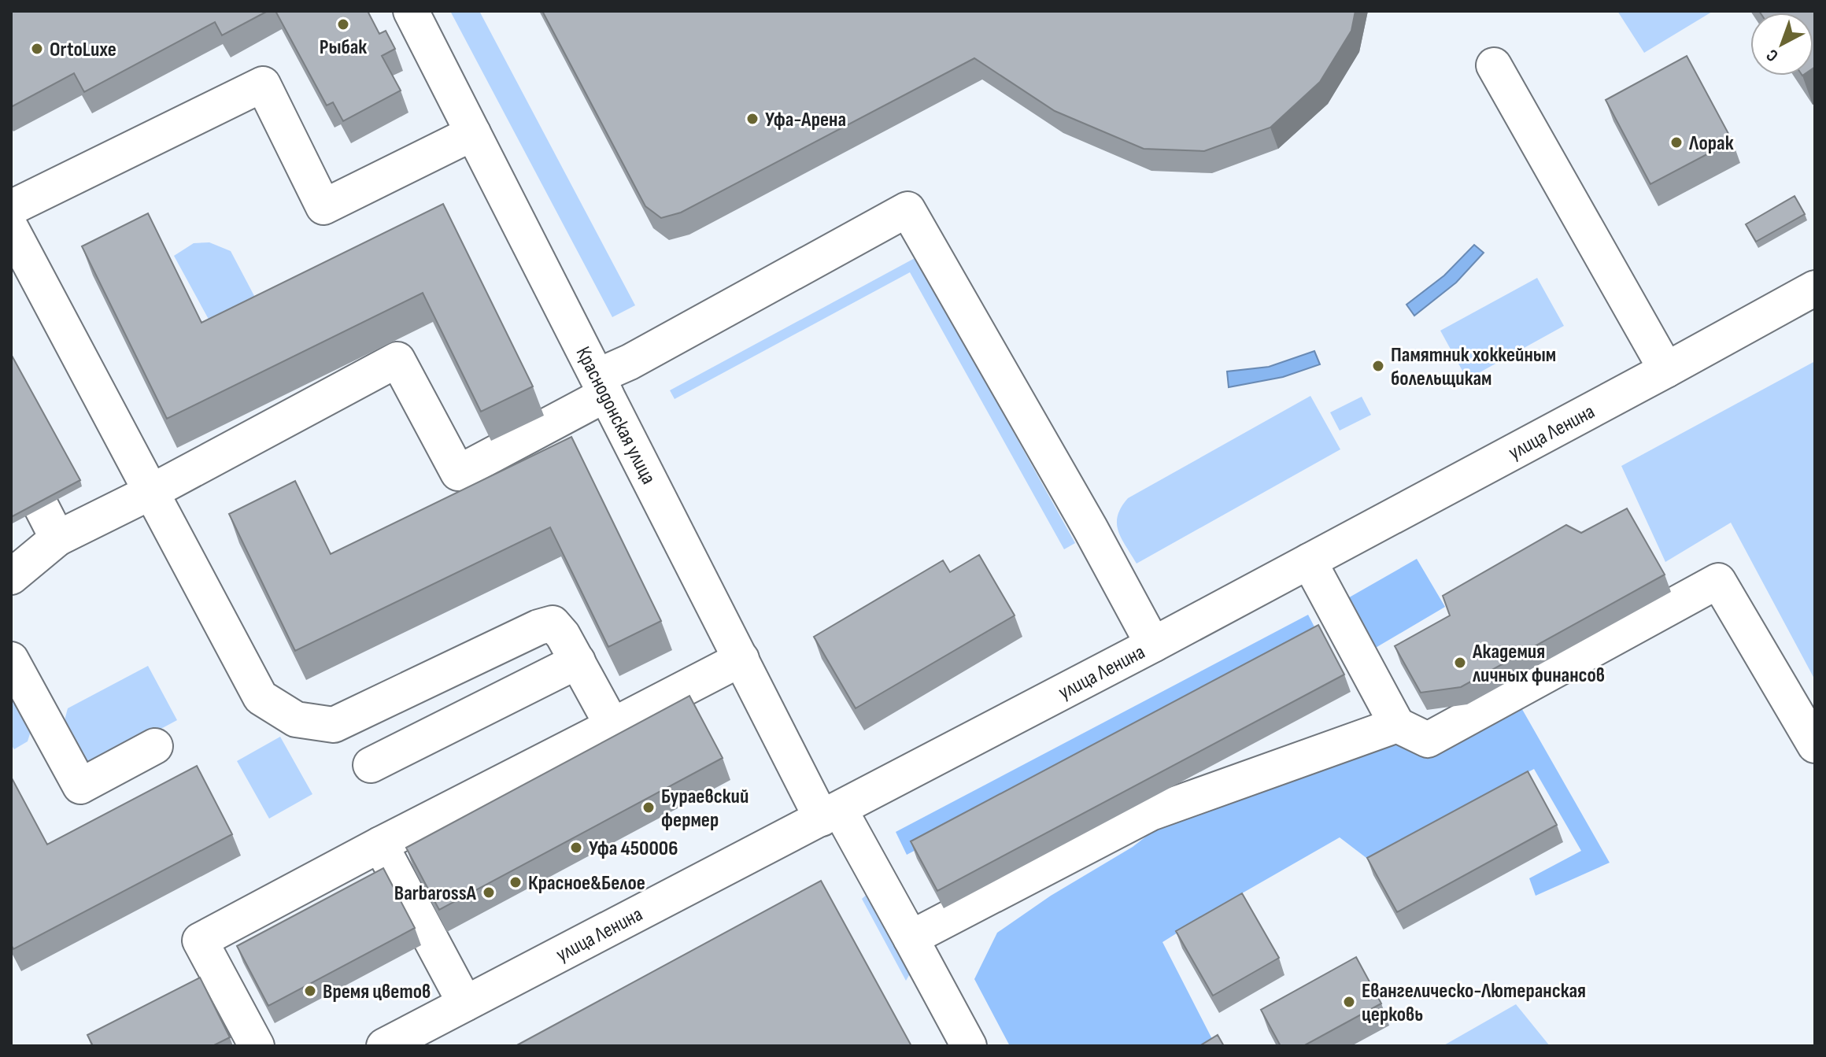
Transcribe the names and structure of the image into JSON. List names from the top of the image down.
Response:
{
  "streets": {
    "main road": ["Краснодонская улица", "улица Ленина"]
  },
  "crossings": [
    ["Краснодонская улица", "улица Ленина"]
  ],
  "places": [
    "Рыбак",
    "OrtoLuxe",
    "Уфа-Арена",
    "Лорак",
    "Памятник хоккейным болельщикам",
    "Академия личных финансов",
    "Бураевский фермер",
    "Уфа 450006",
    "Красное&Белое",
    "BarbarossA",
    "Время цветов",
    "Евангелическо-Лютеранская церковь"
  ],
  "north": "bottom left"
}
